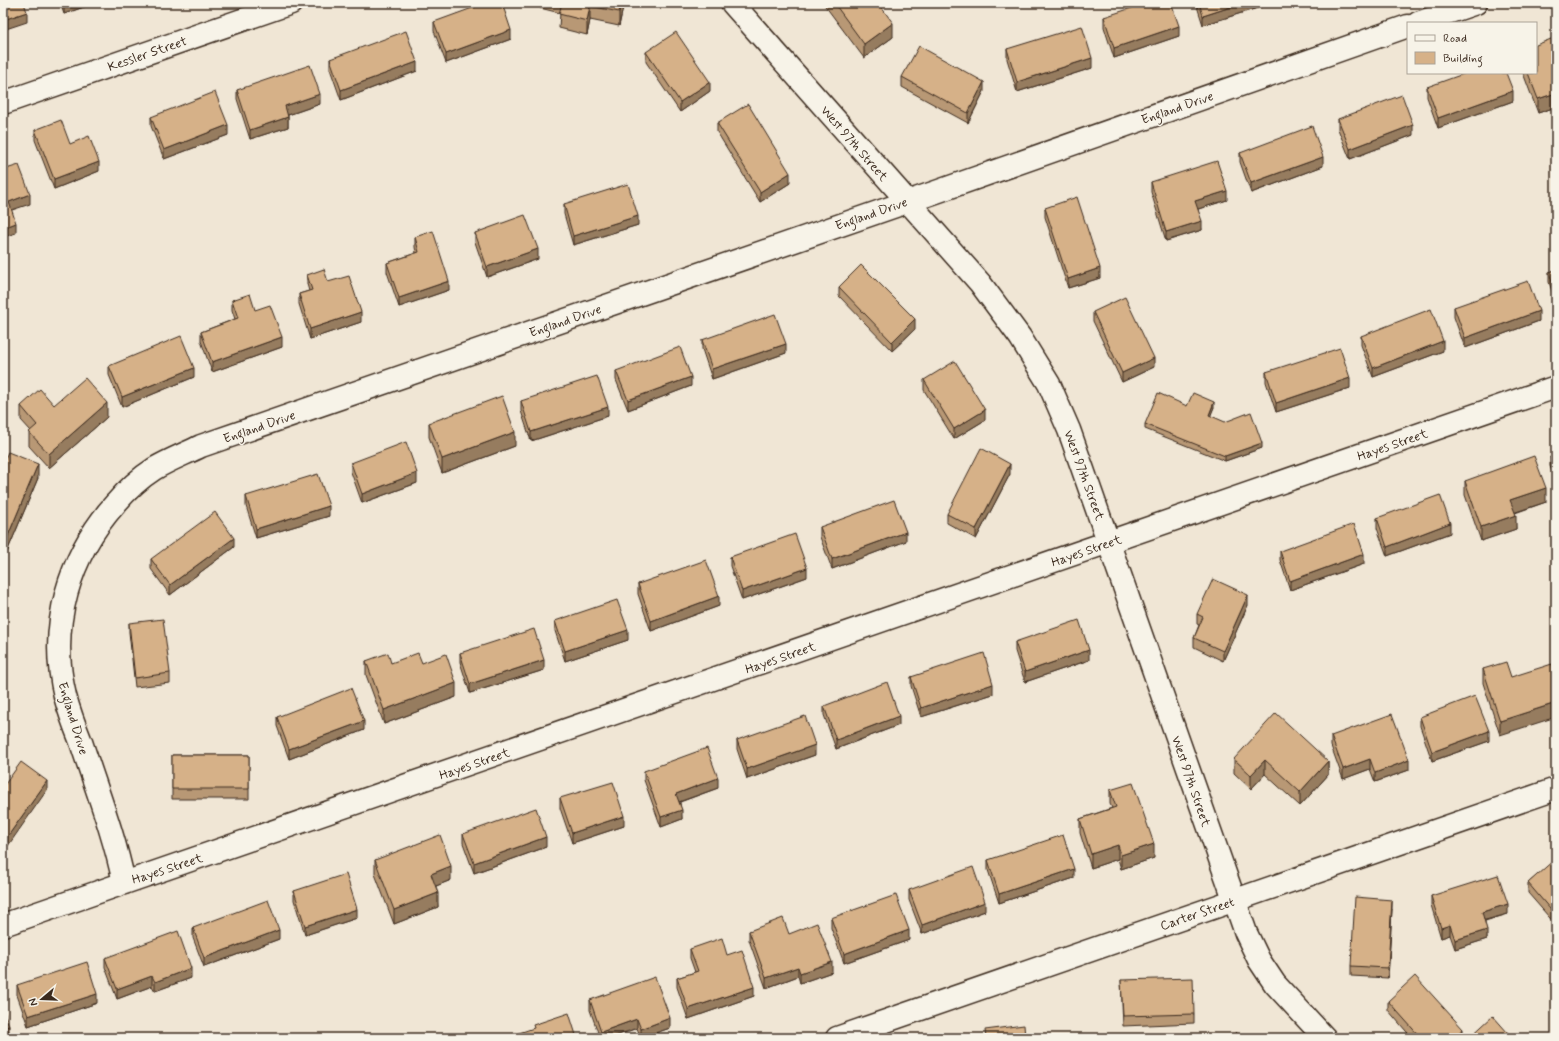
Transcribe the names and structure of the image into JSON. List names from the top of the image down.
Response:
{
  "streets": {
    "street": [
      "Kessler Street",
      "England Drive",
      "West 97th Street",
      "Hayes Street",
      "Carter Street"
    ]
  },
  "crossings": [
    ["England Drive", "West 97th Street"],
    ["England Drive", "Hayes Street"],
    ["West 97th Street", "Hayes Street"],
    ["West 97th Street", "Carter Street"]
  ],
  "legend": ["Road", "Building"],
  "north": "left"
}
